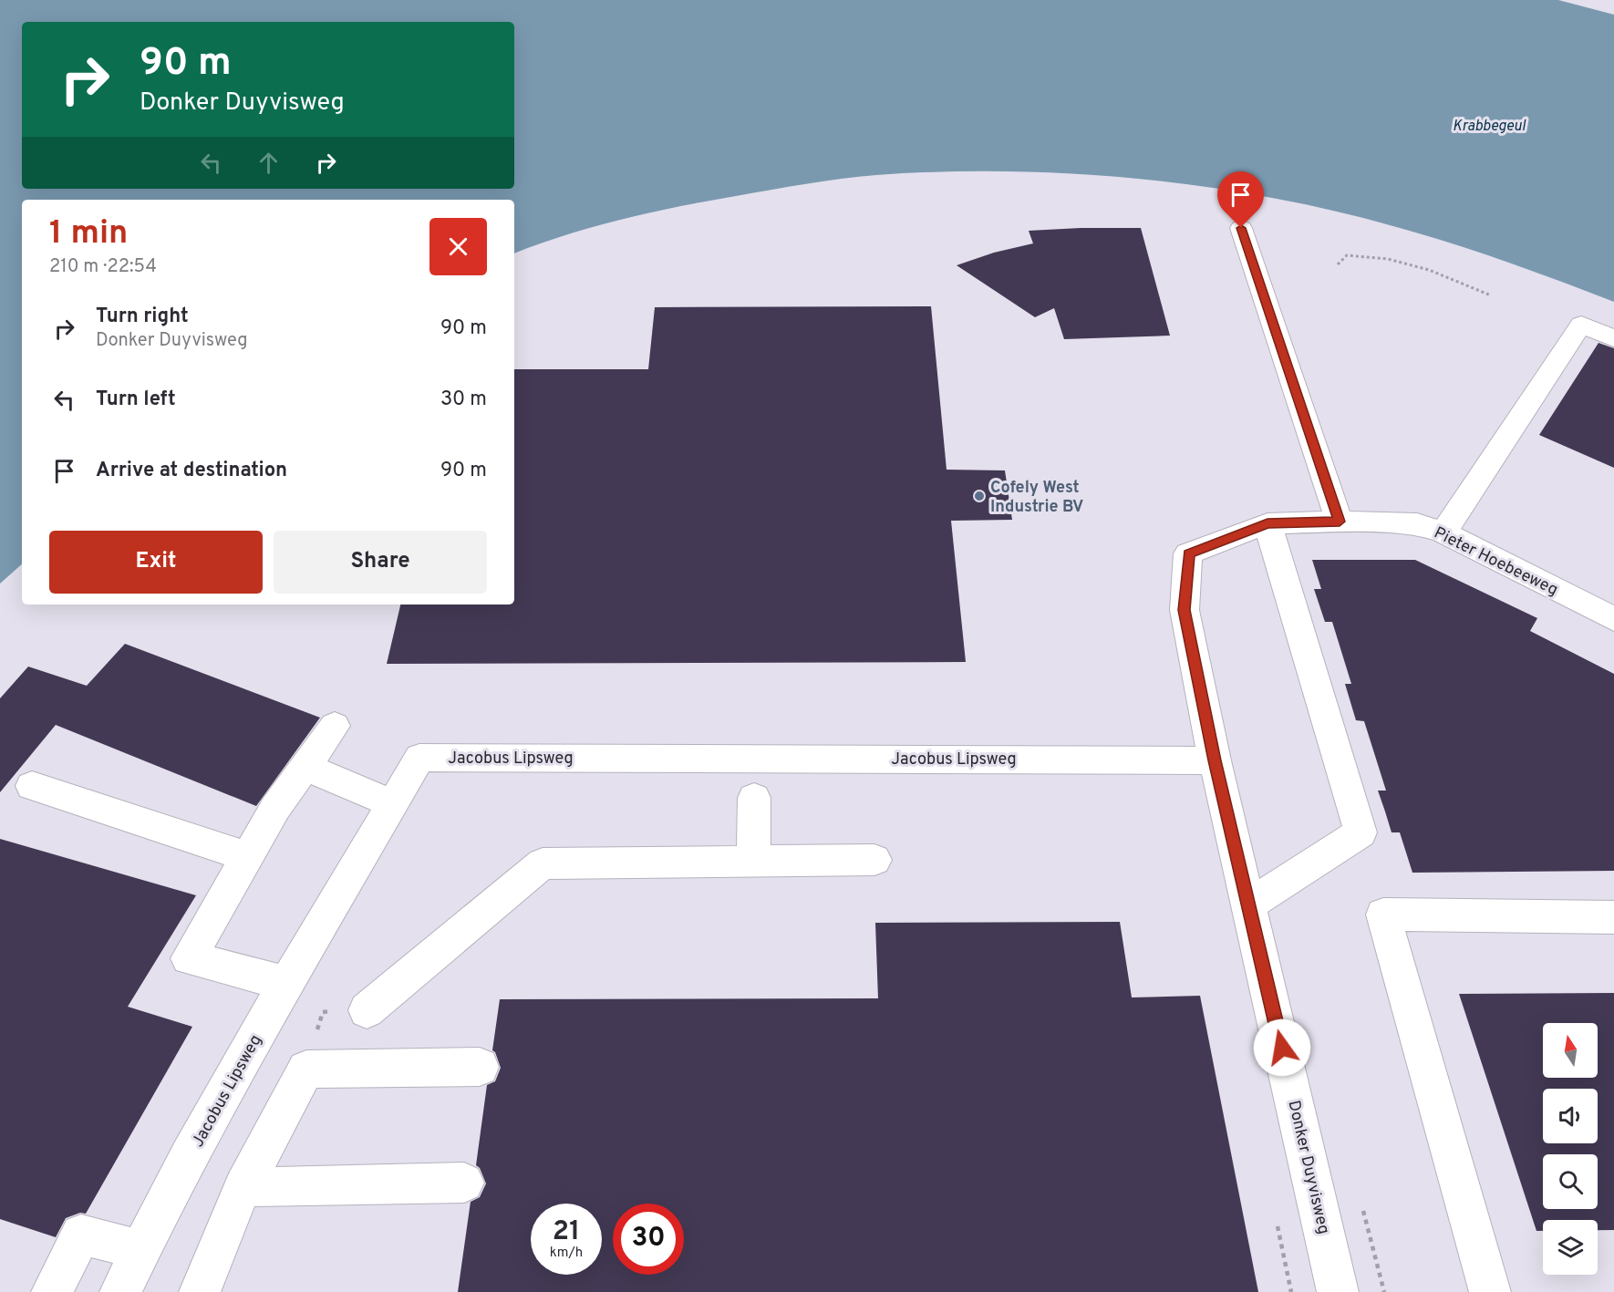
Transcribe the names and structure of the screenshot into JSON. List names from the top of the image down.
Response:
{
  "streets": {
    "street": ["Pieter Hoebeeweg", "Jacobus Lipsweg", "Donker Duyvisweg"]
  },
  "crossings": [
    ["Pieter Hoebeeweg", "Donker Duyvisweg"],
    ["Jacobus Lipsweg", "Donker Duyvisweg"]
  ],
  "water": ["Krabbegeul"],
  "places": ["Cofely West Industrie BV"],
  "north": "top",
  "page": {
    "turn": ["90 m", "Donker Duyvisweg"],
    "heading": ["1 min", "210 m · 22:54"],
    "list": [
      {
        "name": "Turn right",
        "note": "Donker Duyvisweg",
        "value": "90 m"
      },
      {
        "name": "Turn left",
        "value": "30 m"
      },
      {
        "name": "Arrive at destination",
        "value": "90 m"
      }
    ],
    "buttons": ["Exit", "Share"],
    "speed": "21 km/h",
    "limit": "30"
  }
}
